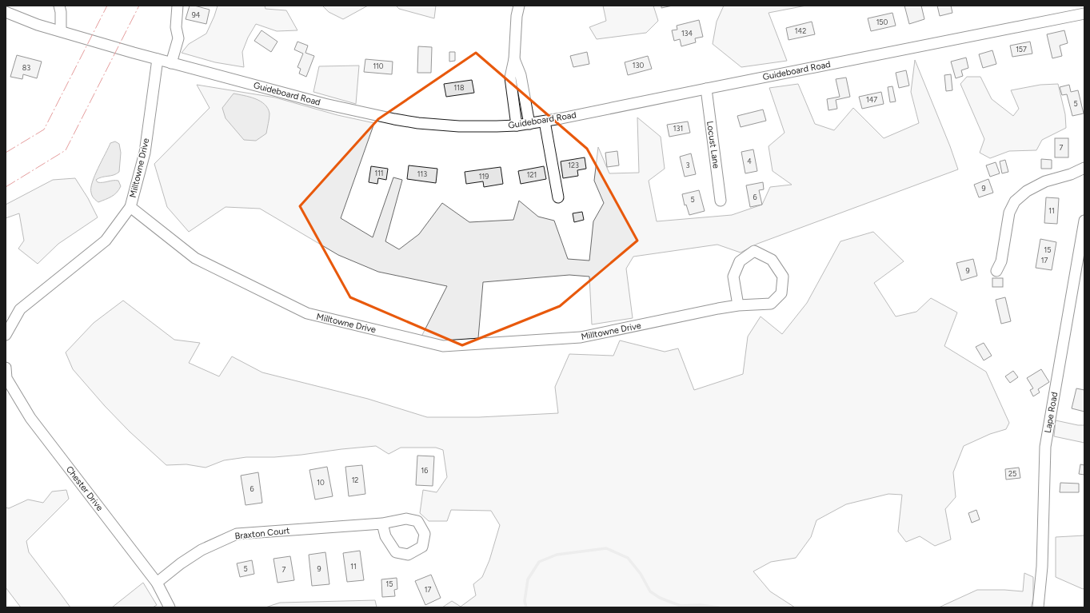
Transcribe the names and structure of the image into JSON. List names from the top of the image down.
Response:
{
  "streets": {
    "street": [
      "Guideboard Road",
      "Locust Lane",
      "Milltowne Drive",
      "Lape Road",
      "Chester Drive",
      "Braxton Court"
    ]
  },
  "crossings": [
    ["Guideboard Road", "Locust Lane"],
    ["Guideboard Road", "Milltowne Drive"],
    ["Chester Drive", "Braxton Court"]
  ],
  "house_numbers": [
    "94",
    "150",
    "142",
    "134",
    "157",
    "130",
    "110",
    "83",
    "118",
    "147",
    "5",
    "131",
    "7",
    "4",
    "123",
    "3",
    "111",
    "113",
    "121",
    "119",
    "9",
    "6",
    "5",
    "11",
    "15",
    "17",
    "9",
    "16",
    "25",
    "12",
    "10",
    "6",
    "11",
    "5",
    "9",
    "7",
    "15",
    "17"
  ]
}
